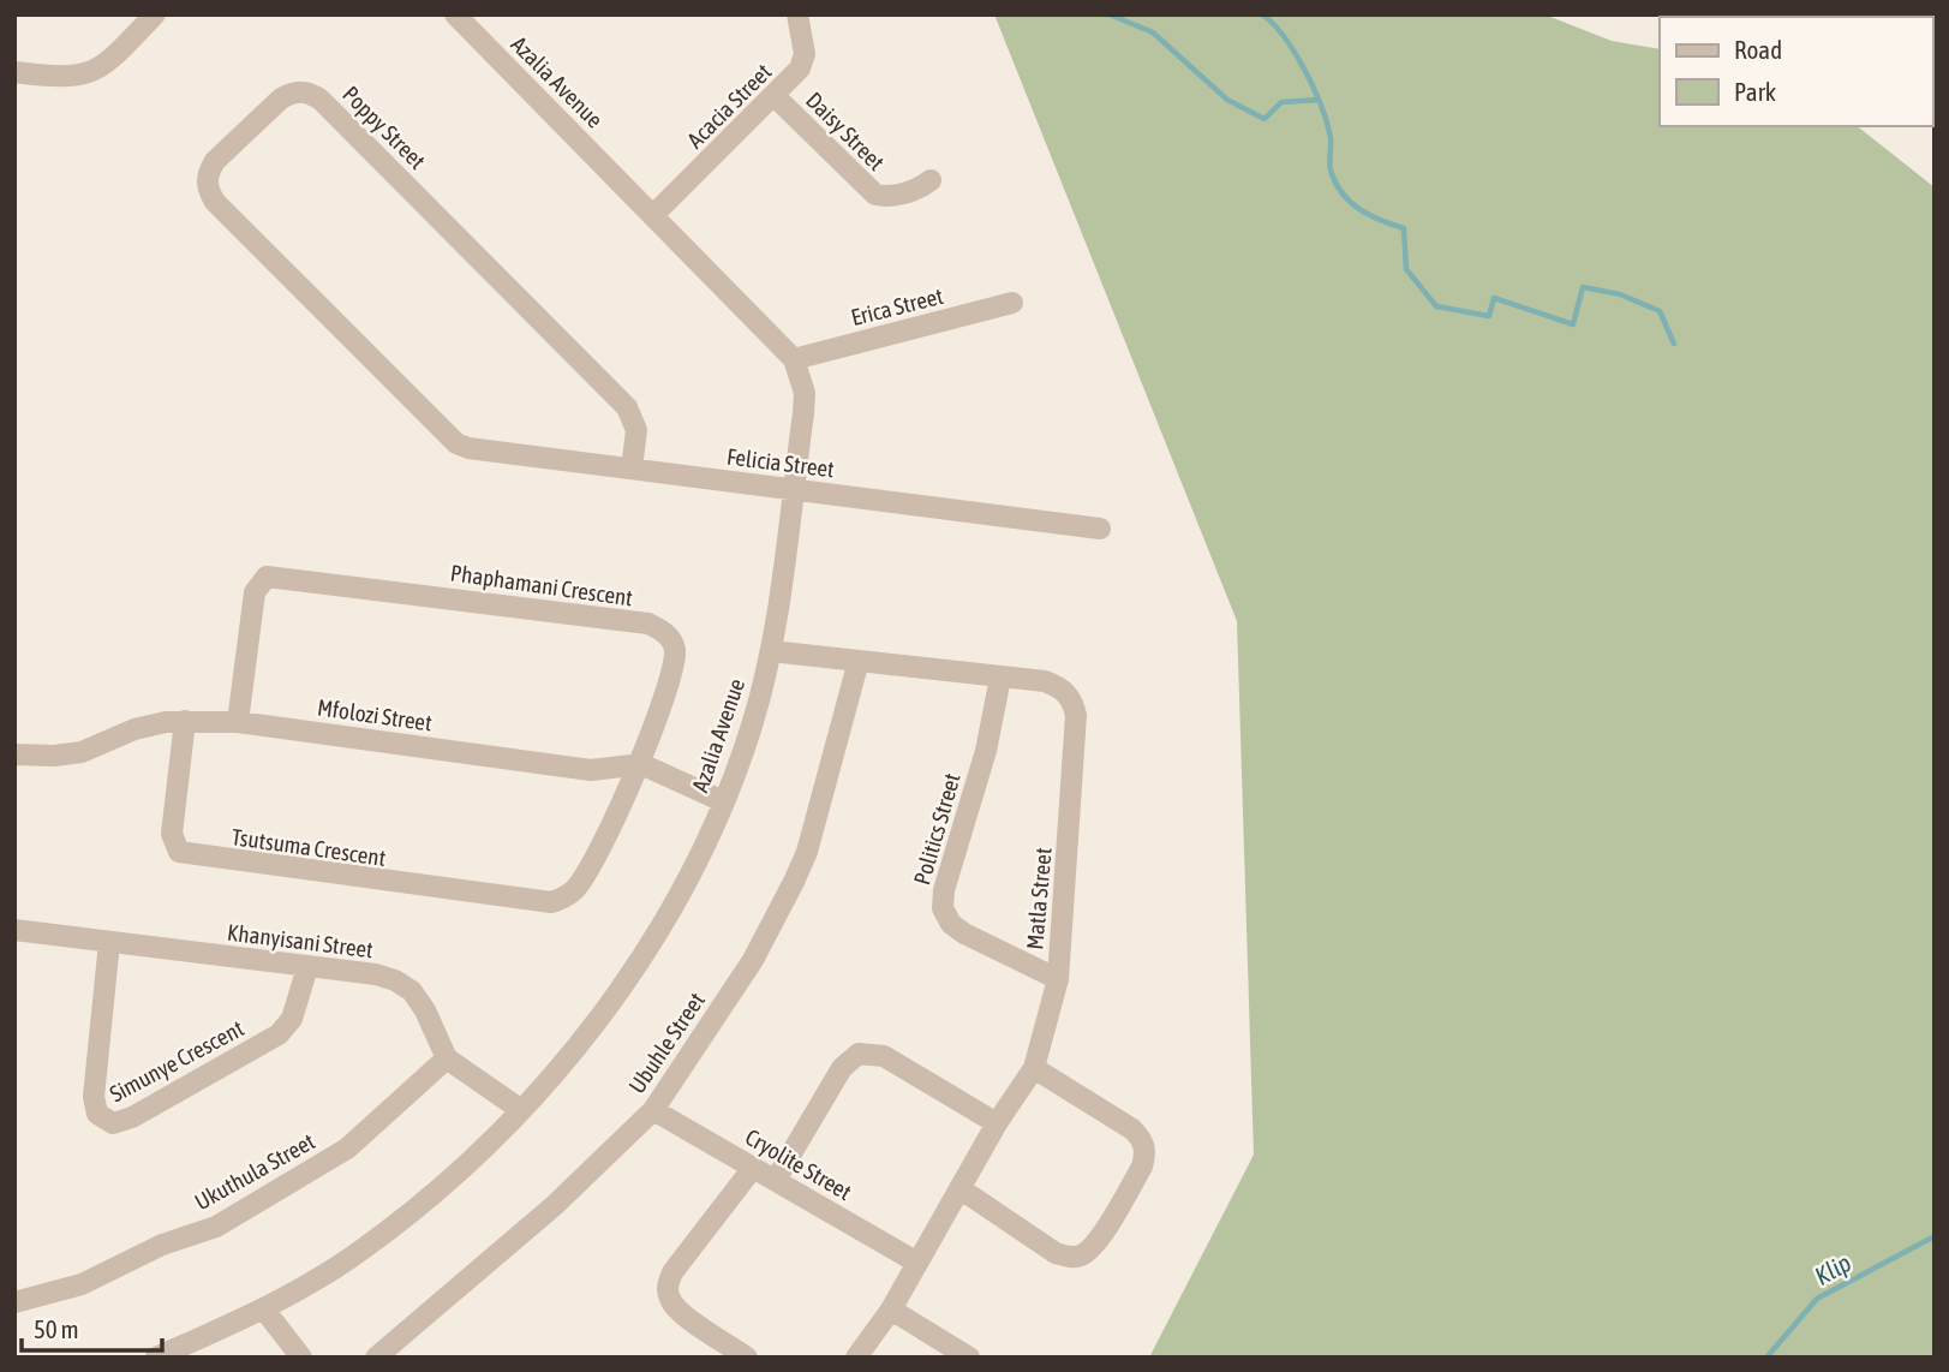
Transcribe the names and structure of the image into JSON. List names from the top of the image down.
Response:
{
  "streets": {
    "street": [
      "Azalia Avenue",
      "Acacia Street",
      "Poppy Street",
      "Daisy Street",
      "Erica Street",
      "Felicia Street",
      "Phaphamani Crescent",
      "Mfolozi Street",
      "Politics Street",
      "Tsutsuma Crescent",
      "Matla Street",
      "Khanyisani Street",
      "Ubuhle Street",
      "Simunye Crescent",
      "Cryolite Street",
      "Ukuthula Street"
    ]
  },
  "crossings": [
    ["Azalia Avenue", "Acacia Street"],
    ["Azalia Avenue", "Erica Street"],
    ["Azalia Avenue", "Felicia Street"],
    ["Azalia Avenue", "Mfolozi Street"],
    ["Azalia Avenue", "Matla Street"],
    ["Acacia Street", "Daisy Street"],
    ["Poppy Street", "Felicia Street"],
    ["Phaphamani Crescent", "Mfolozi Street"],
    ["Phaphamani Crescent", "Tsutsuma Crescent"],
    ["Mfolozi Street", "Tsutsuma Crescent"],
    ["Politics Street", "Matla Street"],
    ["Matla Street", "Ubuhle Street"],
    ["Matla Street", "Cryolite Street"],
    ["Khanyisani Street", "Simunye Crescent"],
    ["Khanyisani Street", "Ukuthula Street"],
    ["Ubuhle Street", "Cryolite Street"]
  ],
  "water": ["Klip"],
  "legend": ["Road", "Park"],
  "scale_bar": "50 m"
}
